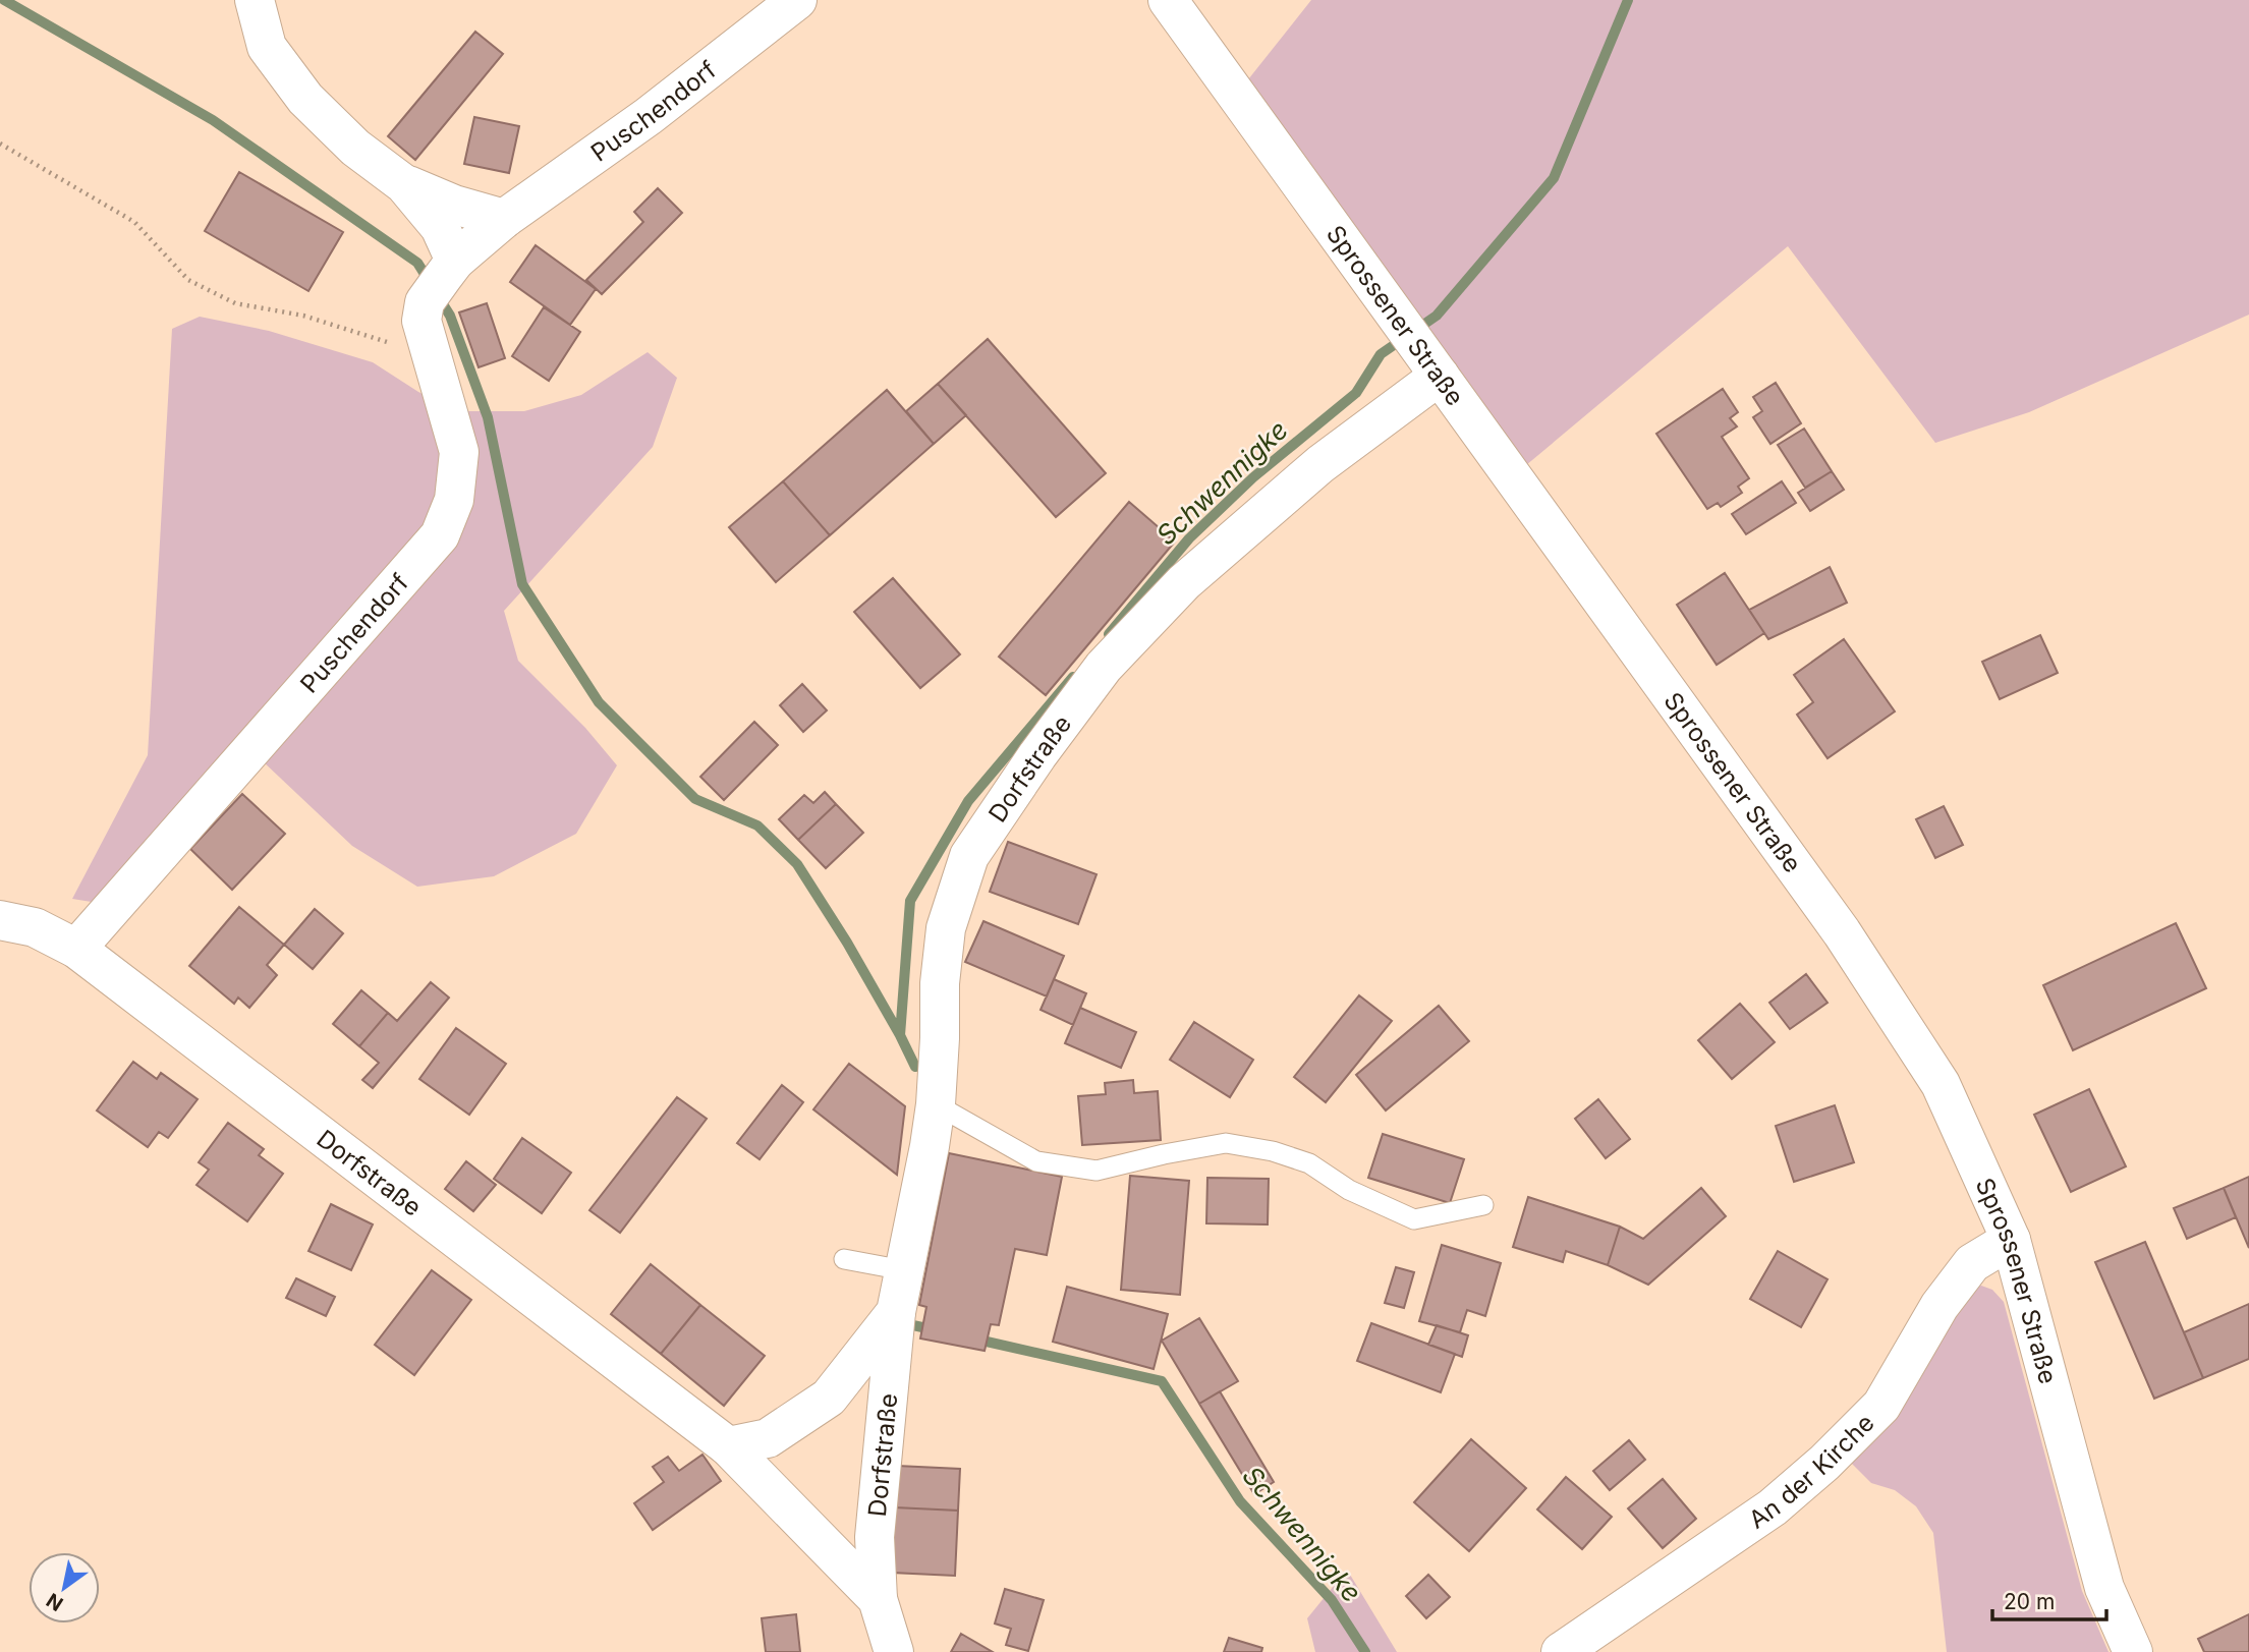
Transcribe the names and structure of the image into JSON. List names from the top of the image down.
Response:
{
  "streets": {
    "street": [
      "Puschendorf",
      "Sprossener Straße",
      "Dorfstraße",
      "An der Kirche"
    ]
  },
  "crossings": [
    ["Puschendorf", "Dorfstraße"],
    ["Sprossener Straße", "Dorfstraße"],
    ["Sprossener Straße", "An der Kirche"]
  ],
  "water": ["Schwennigke"],
  "scale_bar": "20 m",
  "north": "bottom left"
}
